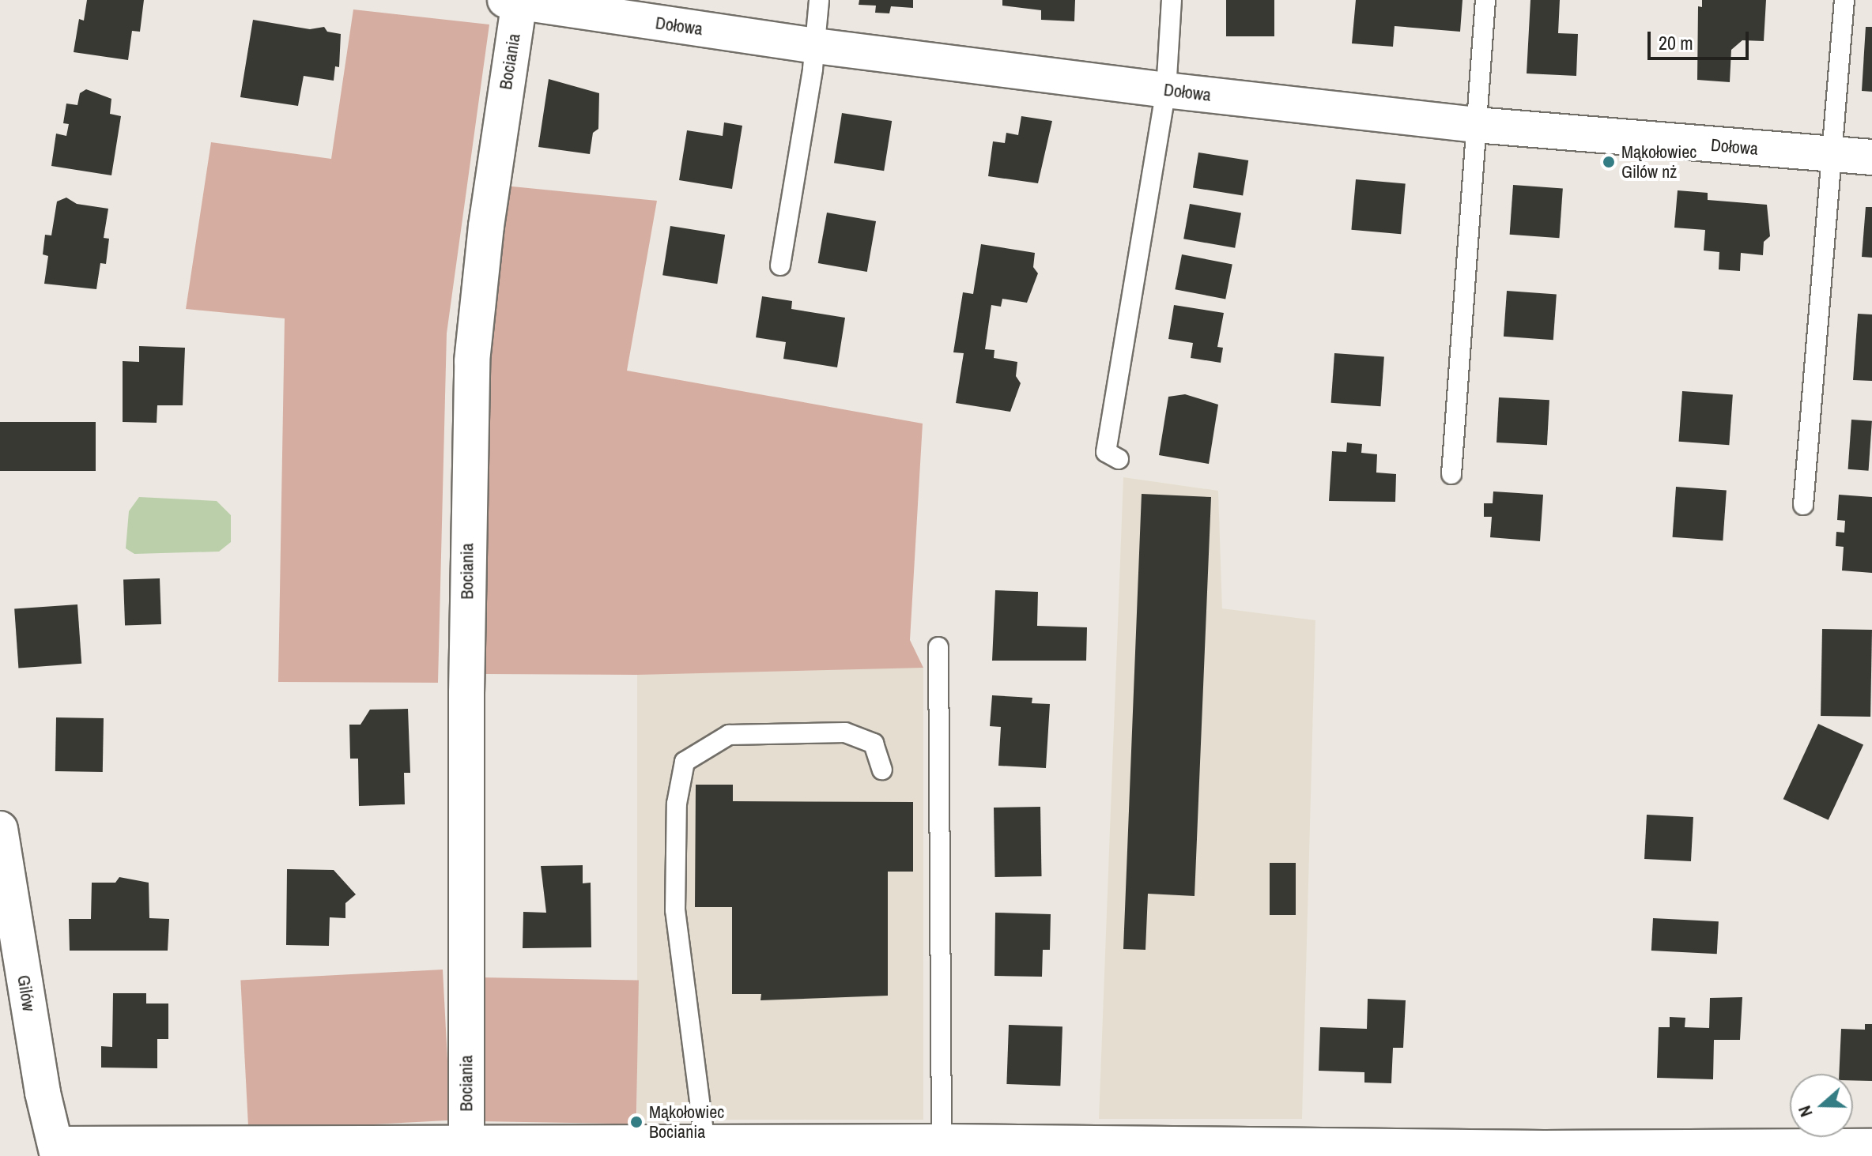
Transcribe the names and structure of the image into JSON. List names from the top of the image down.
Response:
{
  "streets": {
    "street": ["Dołowa", "Bociania", "Gilów"]
  },
  "crossings": [
    ["Dołowa", "Bociania"]
  ],
  "places": ["Mąkołowiec Gilów nż", "Mąkołowiec Bociania"],
  "scale_bar": "20 m",
  "north": "left"
}
